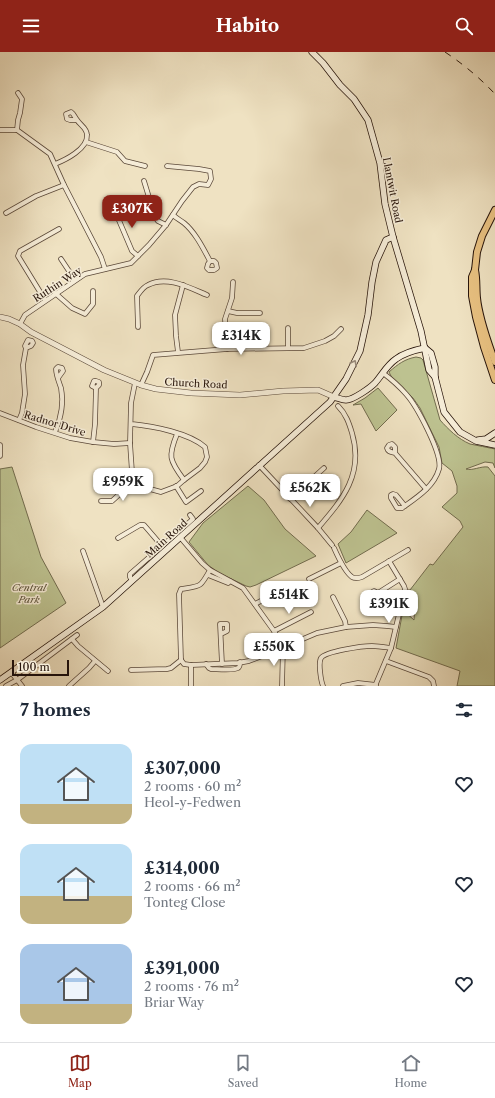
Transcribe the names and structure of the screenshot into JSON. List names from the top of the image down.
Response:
{
  "streets": {
    "main road": ["Llantwit Road", "Main Road"],
    "street": ["Ruthin Way", "Church Road", "Radnor Drive"]
  },
  "crossings": [
    ["Llantwit Road", "Main Road"],
    ["Ruthin Way", "Church Road"],
    ["Church Road", "Main Road"]
  ],
  "parks": ["Central Park"],
  "scale_bar": "100 m",
  "page": {
    "header": "Habito",
    "price": [
      "£307K",
      "£314K",
      "£959K",
      "£562K",
      "£514K",
      "£391K",
      "£550K"
    ],
    "scale": "100 m",
    "heading": "7 homes",
    "list": [
      {
        "name": "£307,000",
        "note": "2 rooms · 60 m² · Heol-y-Fedwen"
      },
      {
        "name": "£314,000",
        "note": "2 rooms · 66 m² · Tonteg Close"
      },
      {
        "name": "£391,000",
        "note": "2 rooms · 76 m² · Briar Way"
      }
    ],
    "tabs": ["Map", "Saved", "Home"]
  }
}
